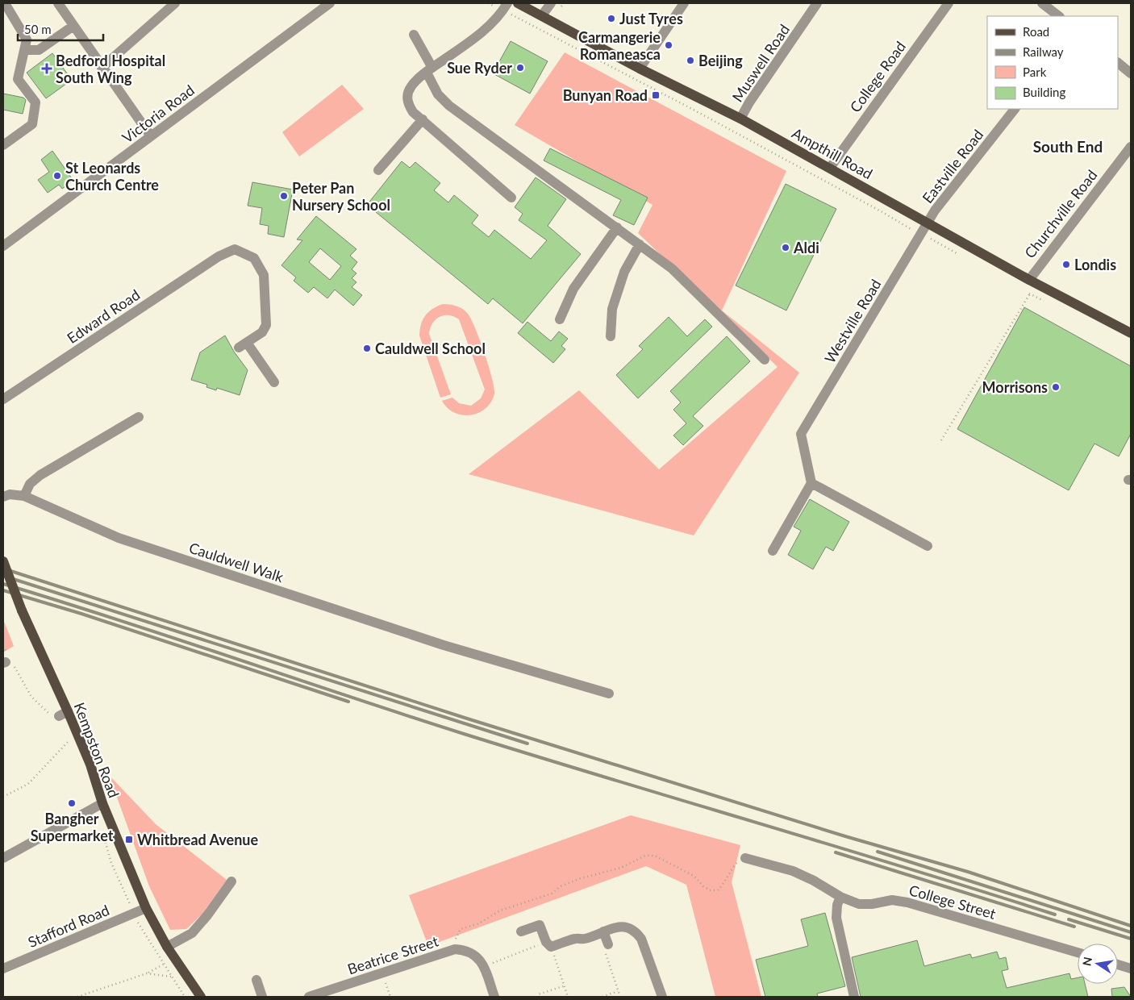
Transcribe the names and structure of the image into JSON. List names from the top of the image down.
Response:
{
  "streets": {
    "main road": ["Ampthill Road", "Kempston Road"],
    "street": [
      "Muswell Road",
      "College Road",
      "Victoria Road",
      "Eastville Road",
      "Churchville Road",
      "Edward Road",
      "Westville Road",
      "Cauldwell Walk",
      "College Street",
      "Stafford Road",
      "Beatrice Street"
    ]
  },
  "crossings": [
    ["Muswell Road", "Ampthill Road"],
    ["College Road", "Ampthill Road"],
    ["Ampthill Road", "Eastville Road"],
    ["Ampthill Road", "Churchville Road"],
    ["Ampthill Road", "Westville Road"],
    ["Eastville Road", "Westville Road"],
    ["Kempston Road", "Stafford Road"]
  ],
  "districts": ["South End"],
  "places": {
    "other": [
      "Just Tyres",
      "Carmangerie Romaneasca",
      "Beijing",
      "Sue Ryder",
      "St Leonards Church Centre",
      "Peter Pan Nursery School",
      "Aldi",
      "Londis",
      "Cauldwell School",
      "Morrisons",
      "Bangher Supermarket"
    ],
    "health": ["Bedford Hospital South Wing"],
    "transit": ["Bunyan Road", "Whitbread Avenue"]
  },
  "legend": [
    "Road",
    "Railway",
    "Park",
    "Building"
  ],
  "scale_bar": "50 m",
  "north": "left"
}
